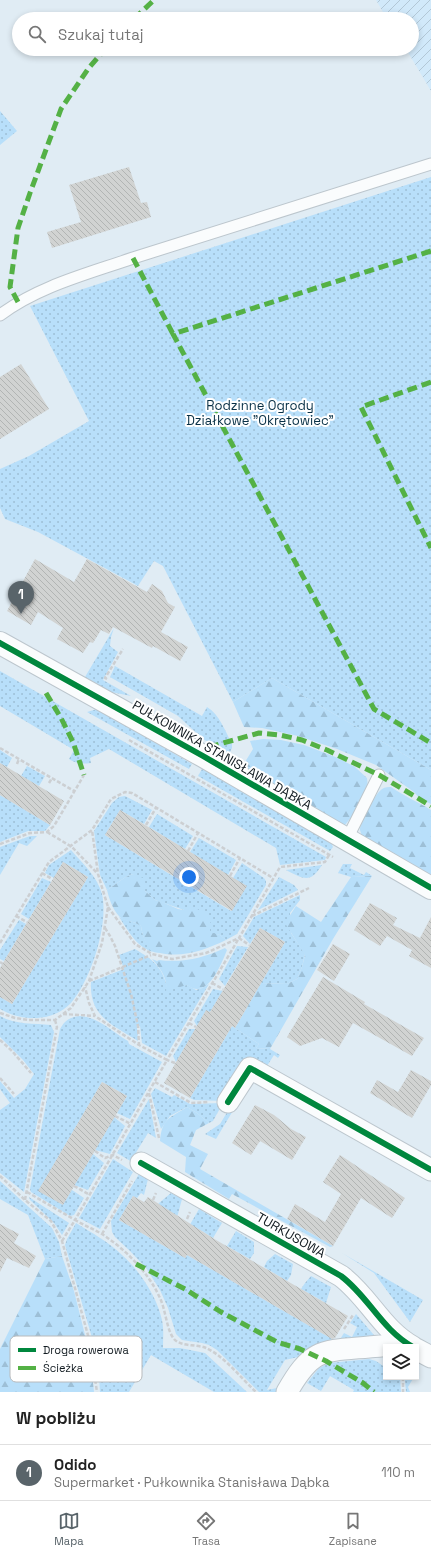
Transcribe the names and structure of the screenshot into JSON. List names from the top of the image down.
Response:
{
  "streets": {
    "street": ["PUŁKOWNIKA STANISŁAWA DĄBKA", "TURKUSOWA"]
  },
  "parks": ["Rodzinne Ogrody Działkowe \"Okrętowiec\""],
  "legend": ["Droga rowerowa", "Ścieżka"],
  "page": {
    "search": "Szukaj tutaj",
    "pins": "1",
    "heading": "W pobliżu",
    "list": [
      {
        "mark": "1",
        "name": "Odido",
        "note": "Supermarket · Pułkownika Stanisława Dąbka",
        "value": "110 m"
      }
    ],
    "nav": ["Mapa", "Trasa", "Zapisane"]
  }
}
